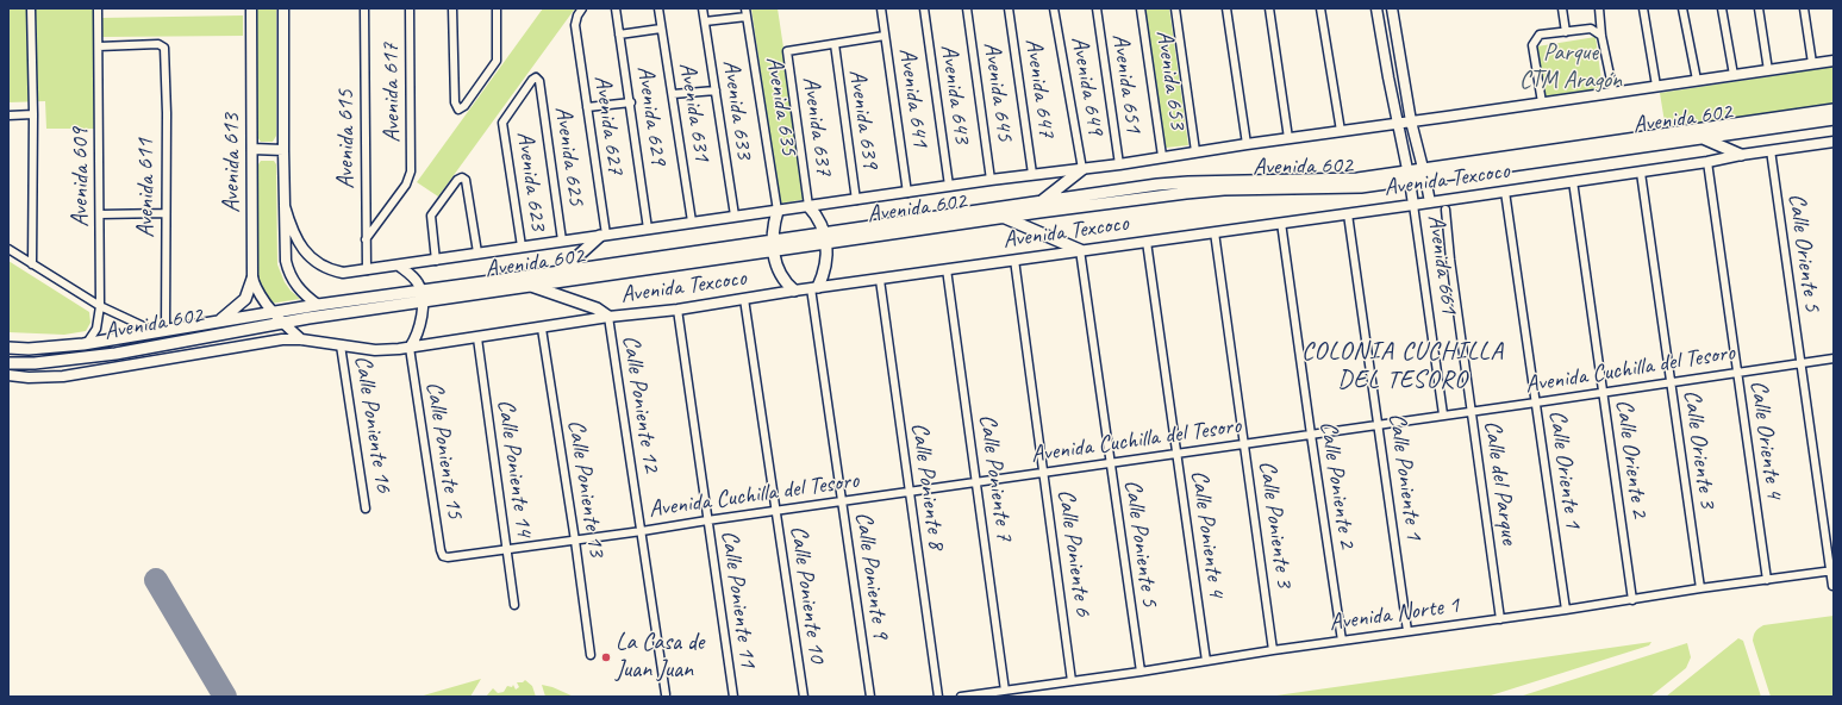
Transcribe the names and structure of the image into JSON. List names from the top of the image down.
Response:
{
  "streets": {
    "main road": [
      "Avenida 602",
      "Avenida 613",
      "Avenida Texcoco",
      "Avenida 661"
    ],
    "street": [
      "Avenida 653",
      "Avenida 651",
      "Avenida 649",
      "Avenida 647",
      "Avenida 645",
      "Avenida 617",
      "Avenida 643",
      "Avenida 641",
      "Avenida 635",
      "Avenida 633",
      "Avenida 631",
      "Avenida 629",
      "Avenida 639",
      "Avenida 627",
      "Avenida 637",
      "Avenida 615",
      "Avenida 625",
      "Avenida 609",
      "Avenida 623",
      "Avenida 611",
      "Calle Oriente 5",
      "Avenida Cuchilla del Tesoro",
      "Calle Poniente 12",
      "Calle Poniente 16",
      "Calle Oriente 4",
      "Calle Oriente 3",
      "Calle Poniente 15",
      "Calle Oriente 2",
      "Calle Poniente 14",
      "Calle Oriente 1",
      "Calle Poniente 1",
      "Calle Poniente 7",
      "Calle del Parque",
      "Calle Poniente 2",
      "Calle Poniente 8",
      "Calle Poniente 13",
      "Calle Poniente 3",
      "Calle Poniente 4",
      "Calle Poniente 5",
      "Calle Poniente 6",
      "Calle Poniente 9",
      "Calle Poniente 10",
      "Calle Poniente 11",
      "Avenida Norte 1"
    ]
  },
  "crossings": [
    ["Avenida 653", "Avenida 602"],
    ["Avenida 651", "Avenida 602"],
    ["Avenida 649", "Avenida 602"],
    ["Avenida 647", "Avenida 602"],
    ["Avenida 645", "Avenida 602"],
    ["Avenida 617", "Avenida 615"],
    ["Avenida 643", "Avenida 602"],
    ["Avenida 641", "Avenida 602"],
    ["Avenida 635", "Avenida 602"],
    ["Avenida 633", "Avenida 602"],
    ["Avenida 631", "Avenida 602"],
    ["Avenida 629", "Avenida 602"],
    ["Avenida 639", "Avenida 602"],
    ["Avenida 639", "Avenida 637"],
    ["Avenida 602", "Avenida 627"],
    ["Avenida 602", "Avenida 637"],
    ["Avenida 602", "Avenida 615"],
    ["Avenida 602", "Avenida 625"],
    ["Avenida 602", "Avenida 613"],
    ["Avenida 602", "Avenida 609"],
    ["Avenida 602", "Avenida 623"],
    ["Avenida 602", "Avenida 611"],
    ["Avenida 602", "Avenida 661"],
    ["Avenida 625", "Avenida 623"],
    ["Avenida 609", "Avenida 611"],
    ["Avenida Texcoco", "Calle Oriente 5"],
    ["Avenida Texcoco", "Avenida 661"],
    ["Avenida Texcoco", "Calle Poniente 12"],
    ["Avenida Texcoco", "Calle Poniente 16"],
    ["Avenida Texcoco", "Calle Oriente 4"],
    ["Avenida Texcoco", "Calle Oriente 3"],
    ["Avenida Texcoco", "Calle Poniente 15"],
    ["Avenida Texcoco", "Calle Oriente 2"],
    ["Avenida Texcoco", "Calle Poniente 14"],
    ["Avenida Texcoco", "Calle Oriente 1"],
    ["Avenida Texcoco", "Calle Poniente 1"],
    ["Avenida Texcoco", "Calle Poniente 7"],
    ["Avenida Texcoco", "Calle Poniente 2"],
    ["Avenida Texcoco", "Calle Poniente 8"],
    ["Avenida Texcoco", "Calle Poniente 13"],
    ["Avenida Texcoco", "Calle Poniente 3"],
    ["Avenida Texcoco", "Calle Poniente 4"],
    ["Avenida Texcoco", "Calle Poniente 5"],
    ["Avenida Texcoco", "Calle Poniente 6"],
    ["Avenida Texcoco", "Calle Poniente 9"],
    ["Avenida Texcoco", "Calle Poniente 10"],
    ["Avenida Texcoco", "Calle Poniente 11"],
    ["Calle Oriente 5", "Avenida Cuchilla del Tesoro"],
    ["Calle Oriente 5", "Avenida Norte 1"],
    ["Avenida 661", "Avenida Cuchilla del Tesoro"],
    ["Avenida Cuchilla del Tesoro", "Calle Poniente 12"],
    ["Avenida Cuchilla del Tesoro", "Calle Oriente 4"],
    ["Avenida Cuchilla del Tesoro", "Calle Oriente 3"],
    ["Avenida Cuchilla del Tesoro", "Calle Poniente 15"],
    ["Avenida Cuchilla del Tesoro", "Calle Oriente 2"],
    ["Avenida Cuchilla del Tesoro", "Calle Poniente 14"],
    ["Avenida Cuchilla del Tesoro", "Calle Oriente 1"],
    ["Avenida Cuchilla del Tesoro", "Calle Poniente 1"],
    ["Avenida Cuchilla del Tesoro", "Calle Poniente 7"],
    ["Avenida Cuchilla del Tesoro", "Calle del Parque"],
    ["Avenida Cuchilla del Tesoro", "Calle Poniente 2"],
    ["Avenida Cuchilla del Tesoro", "Calle Poniente 8"],
    ["Avenida Cuchilla del Tesoro", "Calle Poniente 13"],
    ["Avenida Cuchilla del Tesoro", "Calle Poniente 3"],
    ["Avenida Cuchilla del Tesoro", "Calle Poniente 4"],
    ["Avenida Cuchilla del Tesoro", "Calle Poniente 5"],
    ["Avenida Cuchilla del Tesoro", "Calle Poniente 6"],
    ["Avenida Cuchilla del Tesoro", "Calle Poniente 9"],
    ["Avenida Cuchilla del Tesoro", "Calle Poniente 10"],
    ["Avenida Cuchilla del Tesoro", "Calle Poniente 11"],
    ["Calle Oriente 4", "Avenida Norte 1"],
    ["Calle Oriente 3", "Avenida Norte 1"],
    ["Calle Oriente 2", "Avenida Norte 1"],
    ["Calle Oriente 1", "Avenida Norte 1"],
    ["Calle Poniente 1", "Avenida Norte 1"],
    ["Calle Poniente 7", "Avenida Norte 1"],
    ["Calle del Parque", "Avenida Norte 1"],
    ["Calle Poniente 2", "Avenida Norte 1"],
    ["Calle Poniente 3", "Avenida Norte 1"],
    ["Calle Poniente 4", "Avenida Norte 1"],
    ["Calle Poniente 5", "Avenida Norte 1"],
    ["Calle Poniente 6", "Avenida Norte 1"]
  ],
  "districts": ["COLONIA CUCHILLA DEL TESORO"],
  "parks": ["Parque CTM Aragón"],
  "places": ["La Casa de Juan Juan"]
}
